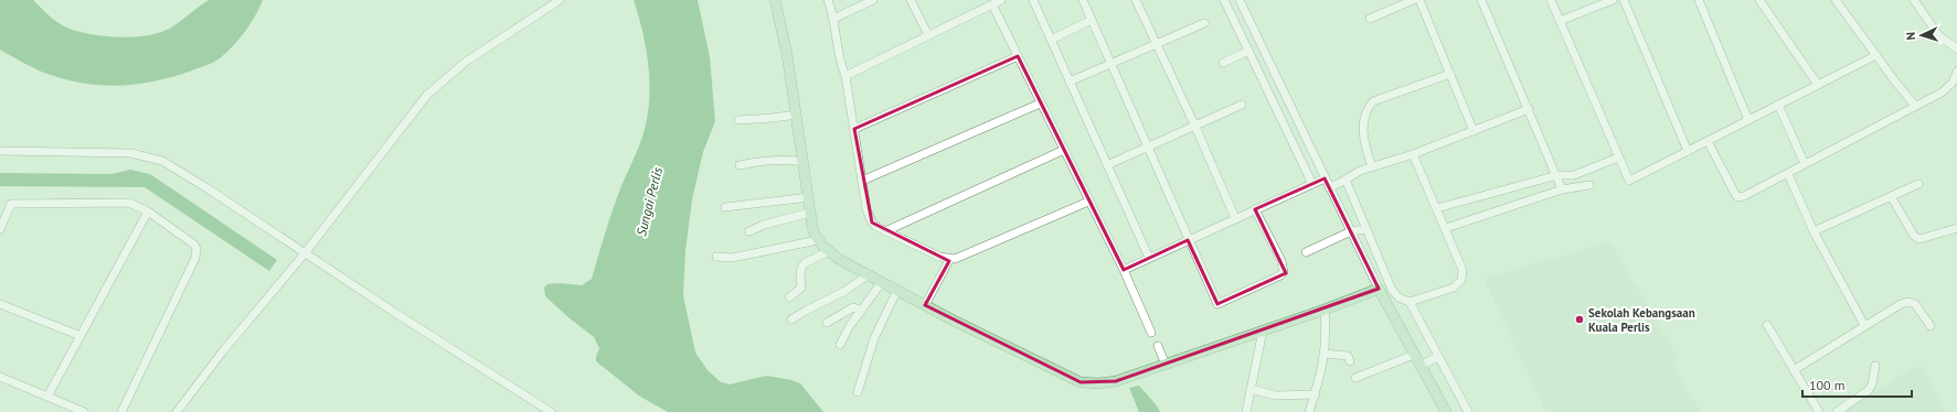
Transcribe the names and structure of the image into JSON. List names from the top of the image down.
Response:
{
  "water": ["Sungai Perlis"],
  "places": ["Sekolah Kebangsaan Kuala Perlis"],
  "scale_bar": "100 m",
  "north": "left"
}
